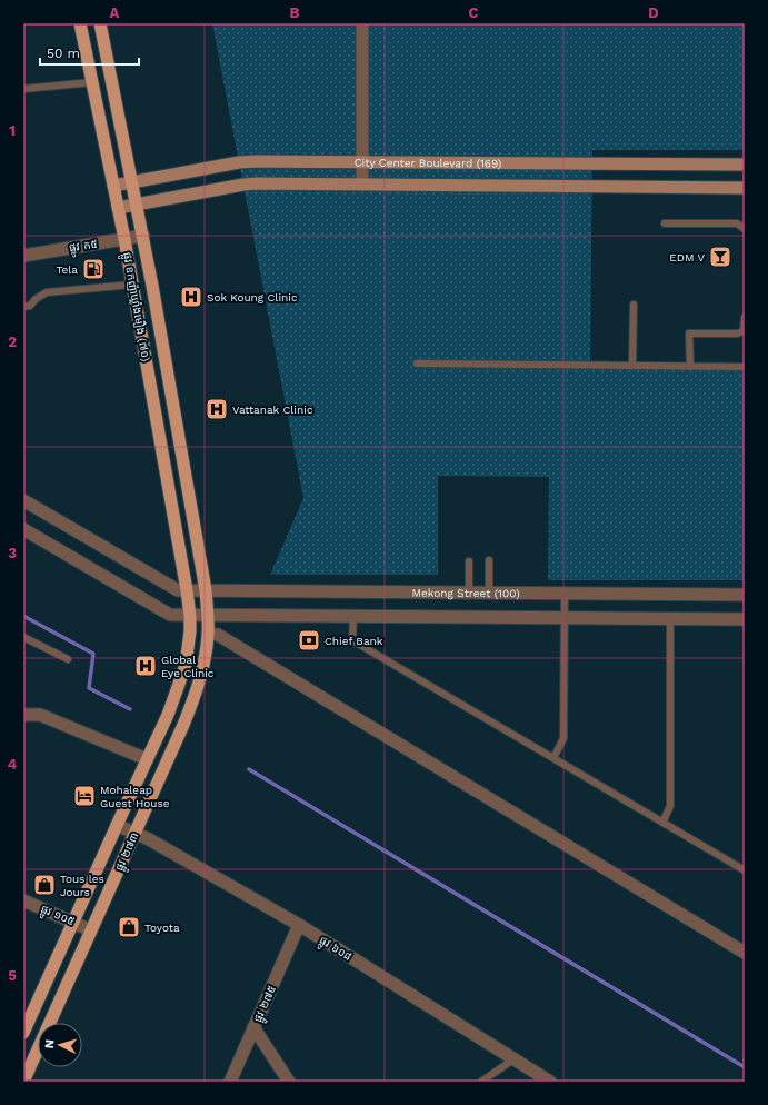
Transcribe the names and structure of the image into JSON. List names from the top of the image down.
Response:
{
  "streets": {
    "main road": ["City Center Boulevard (169)", "ផ្លូវ ឧកញ៉ាឃ្លាំងមឿង (៧០)", "ផ្លូវ ២៧៣"],
    "street": [
      "ផ្លូវ ក៥",
      "Mekong Street (100)",
      "ផ្លូវ ១០៥",
      "ផ្លូវ ៦០៨",
      "ផ្លូវ ២៧៥"
    ]
  },
  "crossings": [
    ["City Center Boulevard (169)", "ផ្លូវ ឧកញ៉ាឃ្លាំងមឿង (៧០)"],
    ["ផ្លូវ ក៥", "ផ្លូវ ឧកញ៉ាឃ្លាំងមឿង (៧០)"],
    ["ផ្លូវ ឧកញ៉ាឃ្លាំងមឿង (៧០)", "Mekong Street (100)"],
    ["ផ្លូវ ឧកញ៉ាឃ្លាំងមឿង (៧០)", "ផ្លូវ ២៧៣"],
    ["ផ្លូវ ២៧៣", "ផ្លូវ ១០៥"],
    ["ផ្លូវ ២៧៣", "ផ្លូវ ៦០៨"],
    ["ផ្លូវ ៦០៨", "ផ្លូវ ២៧៥"]
  ],
  "places": {
    "bar": ["EDM V"],
    "fuel station": ["Tela"],
    "hospital": ["Sok Koung Clinic", "Vattanak Clinic", "Global Eye Clinic"],
    "bank": ["Chief Bank"],
    "hotel": ["Mohaleap Guest House"],
    "shop": ["Tous les Jours", "Toyota"]
  },
  "scale_bar": "50 m",
  "north": "left",
  "grid": {
    "columns": [
      "A",
      "B",
      "C",
      "D"
    ],
    "rows": [
      "1",
      "2",
      "3",
      "4",
      "5"
    ]
  }
}
